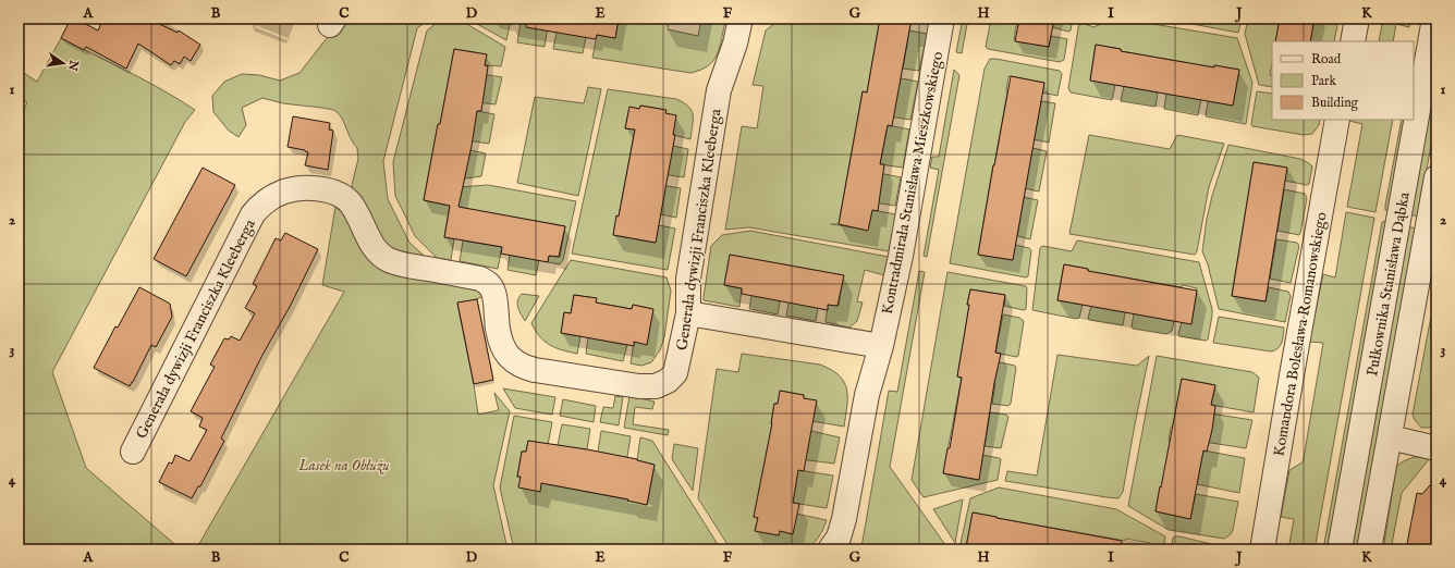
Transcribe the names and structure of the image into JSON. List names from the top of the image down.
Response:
{
  "streets": {
    "street": [
      "Kontradmirała Stanisława Mieszkowskiego",
      "Generała dywizji Franciszka Kleeberga",
      "Pułkownika Stanisława Dąbka",
      "Komandora Bolesława Romanowskiego"
    ]
  },
  "parks": ["Lasek na Obłużu"],
  "legend": ["Road", "Park", "Building"],
  "north": "right",
  "grid": {
    "columns": [
      "A",
      "B",
      "C",
      "D",
      "E",
      "F",
      "G",
      "H",
      "I",
      "J",
      "K"
    ],
    "rows": [
      "1",
      "2",
      "3",
      "4"
    ]
  }
}
